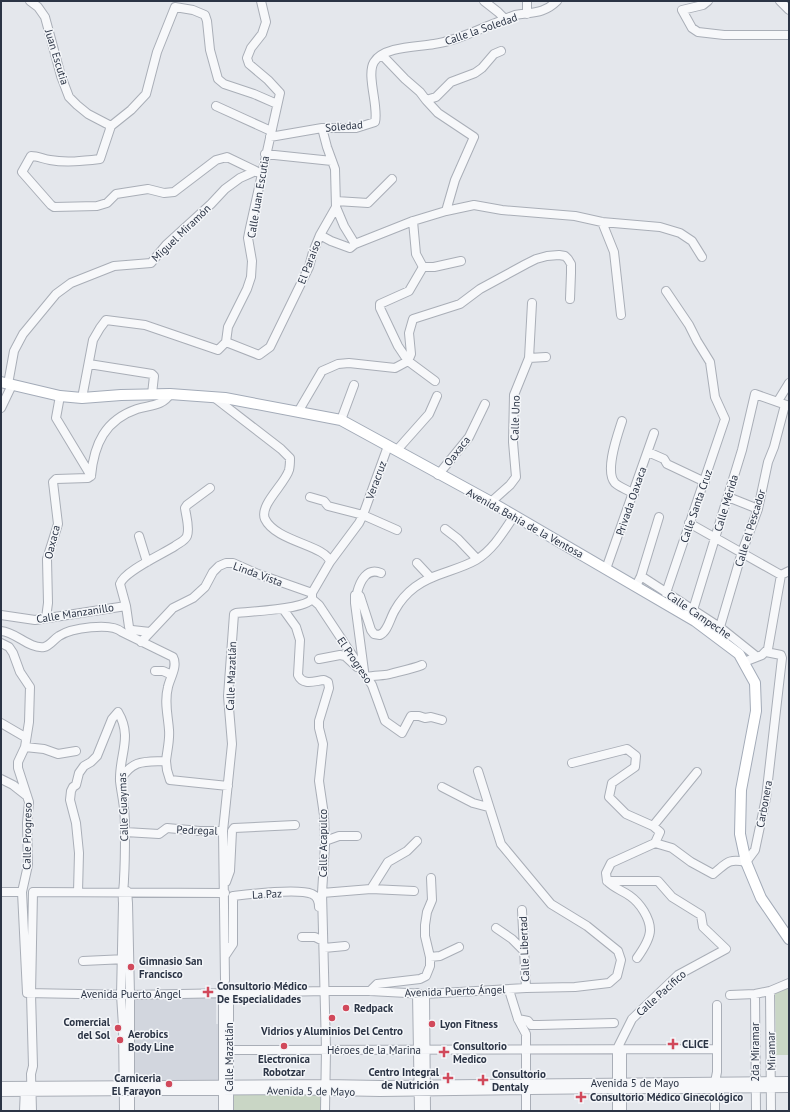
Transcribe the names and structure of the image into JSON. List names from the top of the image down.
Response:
{
  "streets": {
    "main road": ["Avenida Bahía de la Ventosa"],
    "street": [
      "Calle la Soledad",
      "Juan Escutia",
      "Soledad",
      "Calle Juan Escutia",
      "Miguel Miramón",
      "El Paraíso",
      "Calle Uno",
      "Oaxaca",
      "Veracruz",
      "Privada Oaxaca",
      "Calle Mérida",
      "Calle Santa Cruz",
      "Calle el Pescador",
      "Linda Vista",
      "Calle Manzanillo",
      "Calle Campeche",
      "El Progreso",
      "Calle Mazatlán",
      "Carbonera",
      "Calle Guaymas",
      "Pedregal",
      "Calle Progreso",
      "Calle Acapulco",
      "La Paz",
      "Calle Libertad",
      "Avenida Puerto Ángel",
      "Calle Pacífico",
      "Héroes de la Marina",
      "Miramar",
      "2da Miramar",
      "Avenida 5 de Mayo"
    ]
  },
  "crossings": [
    ["Calle la Soledad", "Soledad"],
    ["Soledad", "Calle Juan Escutia"],
    ["Calle Juan Escutia", "Miguel Miramón"],
    ["Calle Juan Escutia", "El Paraíso"],
    ["Miguel Miramón", "Avenida Bahía de la Ventosa"],
    ["Calle Uno", "Avenida Bahía de la Ventosa"],
    ["Oaxaca", "Avenida Bahía de la Ventosa"],
    ["Oaxaca", "Calle Manzanillo"],
    ["Veracruz", "Avenida Bahía de la Ventosa"],
    ["Privada Oaxaca", "Avenida Bahía de la Ventosa"],
    ["Calle Mérida", "Calle el Pescador"],
    ["Calle Mérida", "Calle Campeche"],
    ["Calle Santa Cruz", "Calle Campeche"],
    ["Avenida Bahía de la Ventosa", "Calle el Pescador"],
    ["Avenida Bahía de la Ventosa", "Calle Campeche"],
    ["Avenida Bahía de la Ventosa", "Carbonera"],
    ["Calle el Pescador", "Calle Campeche"],
    ["Linda Vista", "Calle Manzanillo"],
    ["Linda Vista", "El Progreso"],
    ["Linda Vista", "Calle Mazatlán"],
    ["El Progreso", "Calle Mazatlán"],
    ["Calle Mazatlán", "Pedregal"],
    ["Calle Mazatlán", "Calle Acapulco"],
    ["Calle Mazatlán", "La Paz"],
    ["Calle Mazatlán", "Avenida Puerto Ángel"],
    ["Calle Mazatlán", "Héroes de la Marina"],
    ["Calle Mazatlán", "Avenida 5 de Mayo"],
    ["Calle Guaymas", "Pedregal"],
    ["Calle Guaymas", "Calle Progreso"],
    ["Calle Guaymas", "Avenida Puerto Ángel"],
    ["Calle Guaymas", "Avenida 5 de Mayo"],
    ["Calle Progreso", "Avenida Puerto Ángel"],
    ["Calle Progreso", "Avenida 5 de Mayo"],
    ["Calle Acapulco", "La Paz"],
    ["Calle Acapulco", "Avenida Puerto Ángel"],
    ["Calle Acapulco", "Héroes de la Marina"],
    ["Calle Acapulco", "Avenida 5 de Mayo"],
    ["Calle Libertad", "Avenida Puerto Ángel"],
    ["Calle Libertad", "Héroes de la Marina"],
    ["Calle Libertad", "Avenida 5 de Mayo"],
    ["Calle Pacífico", "Héroes de la Marina"],
    ["Calle Pacífico", "Avenida 5 de Mayo"],
    ["Miramar", "Avenida 5 de Mayo"],
    ["2da Miramar", "Avenida 5 de Mayo"]
  ],
  "places": {
    "other": [
      "Gimnasio San Francisco",
      "Redpack",
      "Vidrios y Aluminios Del Centro",
      "Lyon Fitness",
      "Comercial del Sol",
      "Aerobics Body Line",
      "Electronica Robotzar",
      "Carniceria El Farayon"
    ],
    "health": [
      "Consultorio Médico De Especialidades",
      "CLICE",
      "Consultorio Medico",
      "Centro Integral de Nutrición",
      "Consultorio Dentaly",
      "Consultorio Médico Ginecológico"
    ]
  }
}
